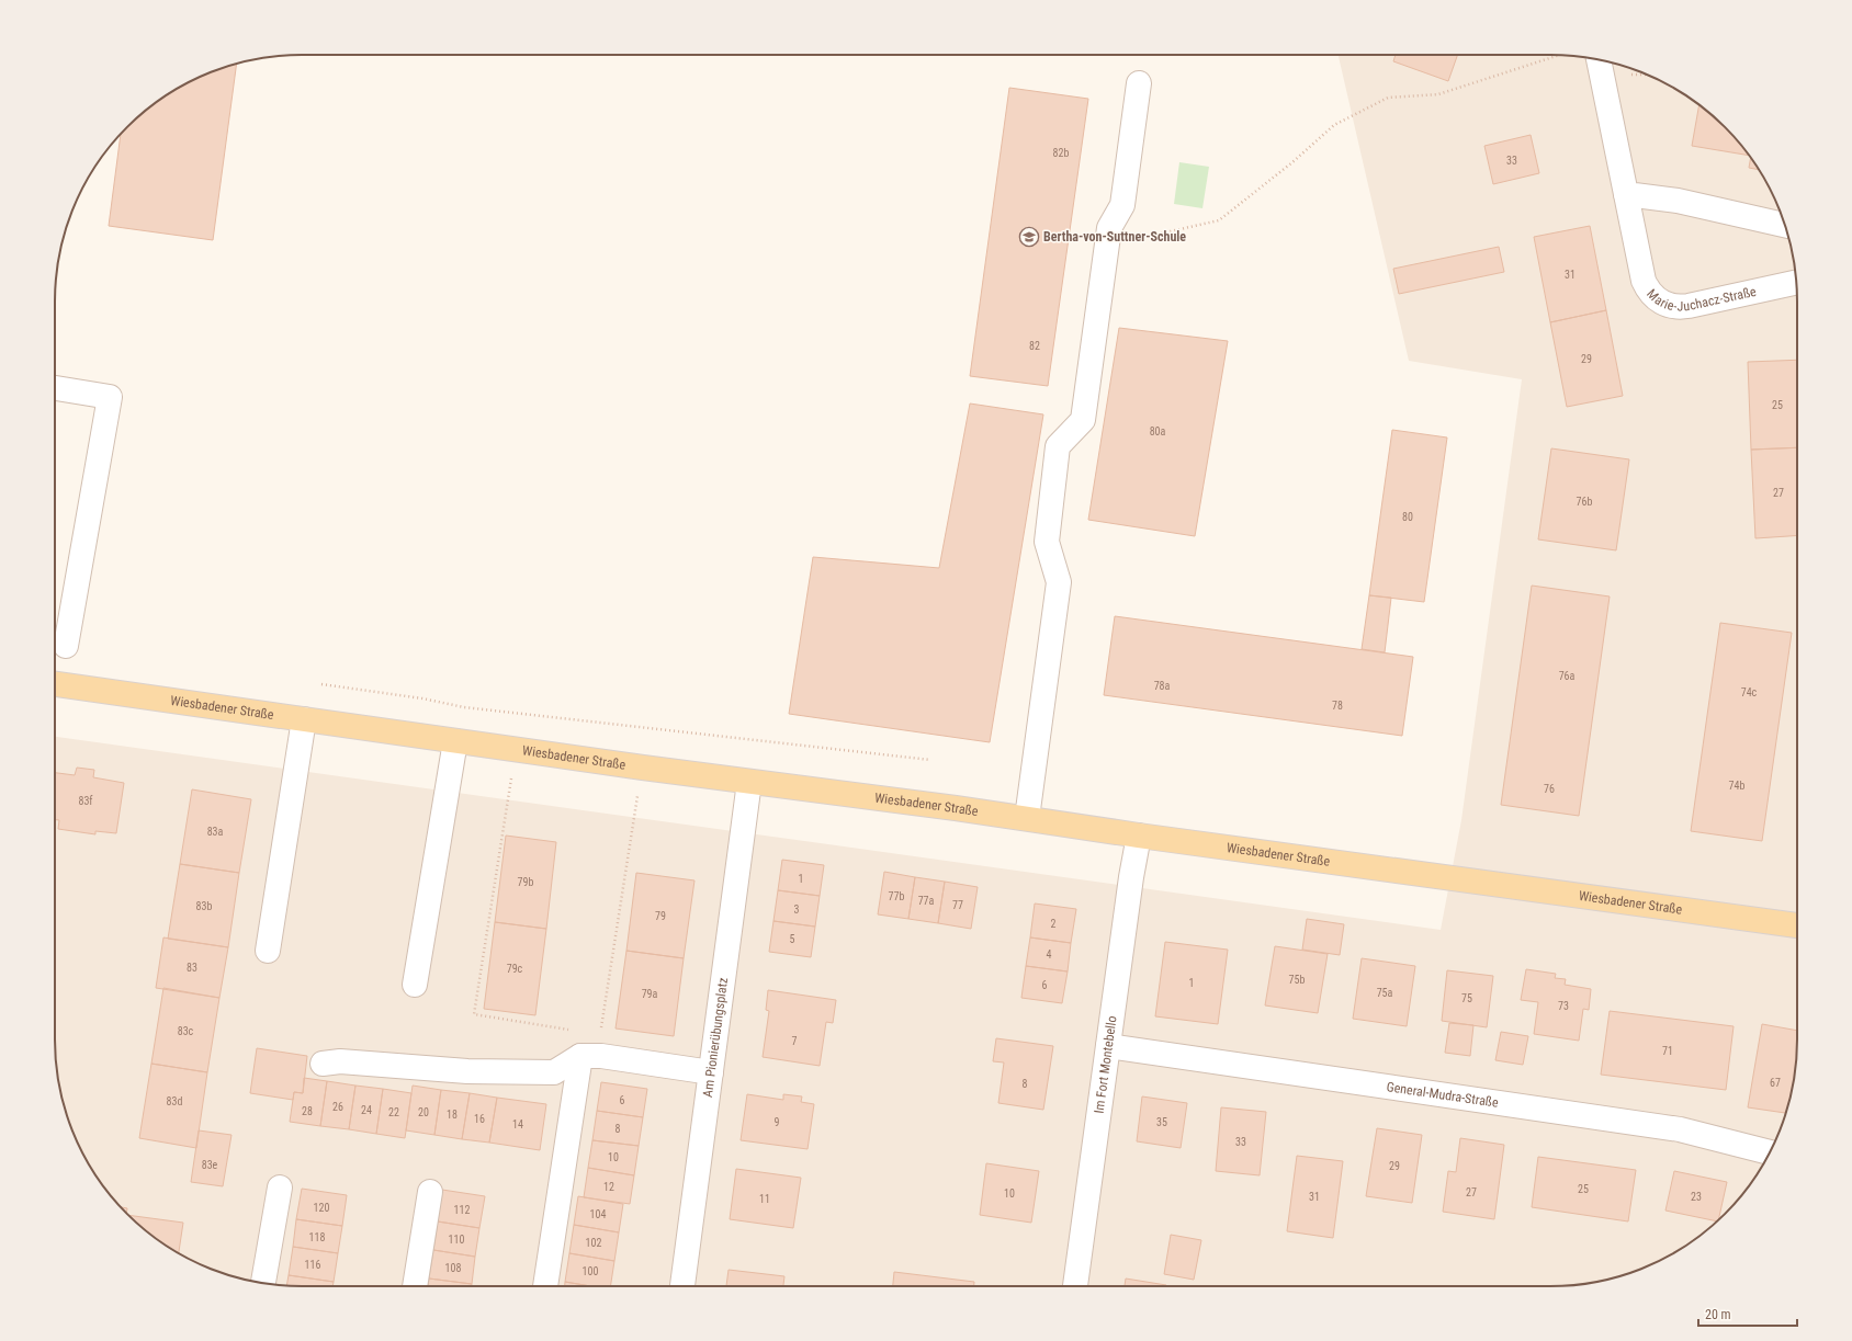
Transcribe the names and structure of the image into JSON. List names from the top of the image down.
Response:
{
  "streets": {
    "main road": ["Wiesbadener Straße"],
    "street": [
      "Marie-Juchacz-Straße",
      "Am Pionierübungsplatz",
      "Im Fort Montebello",
      "General-Mudra-Straße"
    ]
  },
  "crossings": [
    ["Wiesbadener Straße", "Am Pionierübungsplatz"],
    ["Wiesbadener Straße", "Im Fort Montebello"],
    ["Im Fort Montebello", "General-Mudra-Straße"]
  ],
  "places": {
    "school or university": ["Bertha-von-Suttner-Schule"]
  },
  "house_numbers": [
    "82b",
    "33",
    "31",
    "82",
    "29",
    "25",
    "80a",
    "27",
    "76b",
    "80",
    "76a",
    "78a",
    "74c",
    "78",
    "74b",
    "76",
    "83f",
    "83a",
    "1",
    "79b",
    "77b",
    "77a",
    "77",
    "83b",
    "3",
    "79",
    "2",
    "5",
    "4",
    "83",
    "79c",
    "75b",
    "1",
    "6",
    "75a",
    "79a",
    "75",
    "73",
    "83c",
    "7",
    "71",
    "67",
    "8",
    "6",
    "83d",
    "26",
    "24",
    "28",
    "22",
    "20",
    "18",
    "16",
    "9",
    "35",
    "14",
    "8",
    "33",
    "10",
    "83e",
    "29",
    "12",
    "25",
    "27",
    "10",
    "31",
    "23",
    "11",
    "120",
    "112",
    "104",
    "118",
    "110",
    "102",
    "116",
    "108",
    "100"
  ],
  "scale_bar": "20 m"
}
